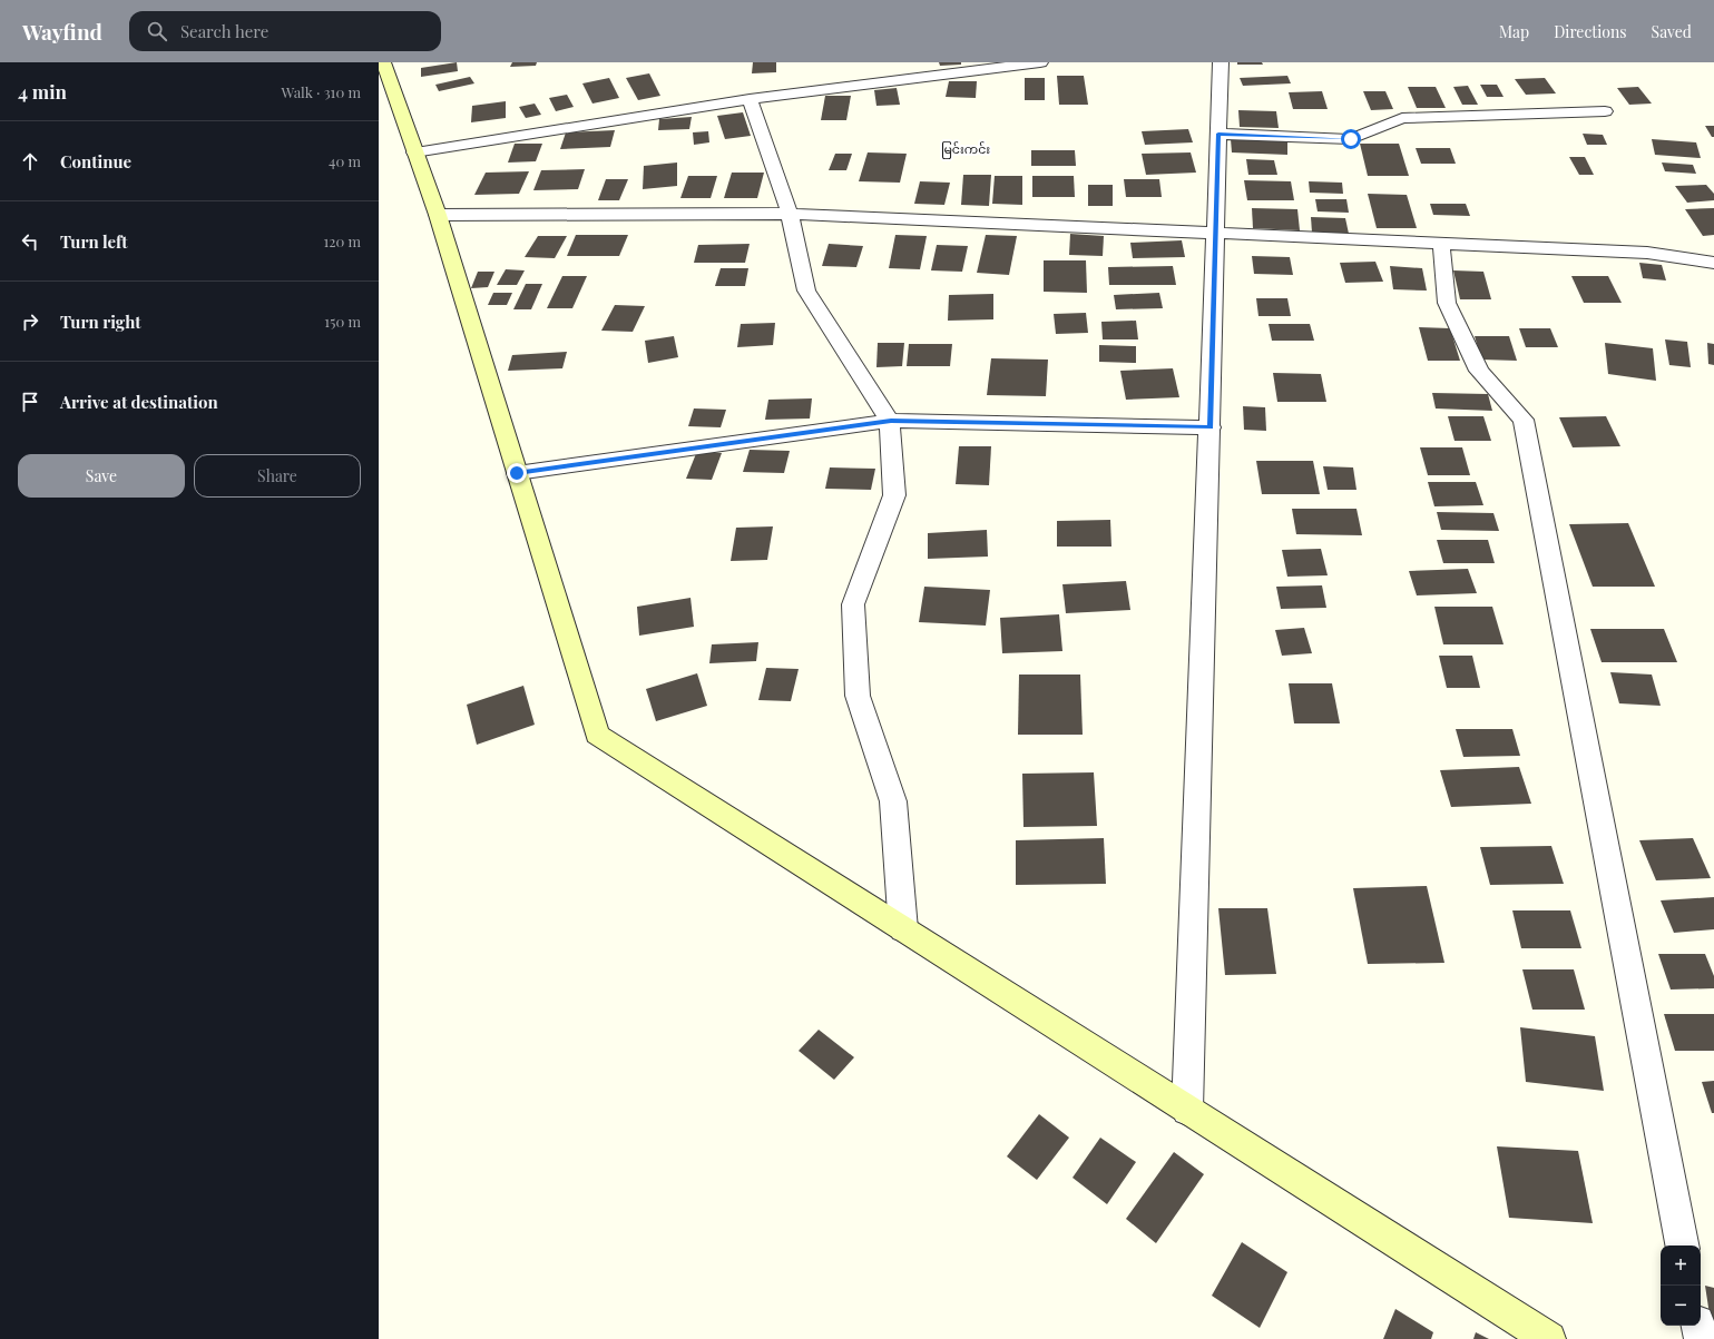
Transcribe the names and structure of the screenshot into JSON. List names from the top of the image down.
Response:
{
  "districts": ["မြင်းကင်း"],
  "page": {
    "header": "Wayfind",
    "search": "Search here",
    "nav": ["Map", "Directions", "Saved"],
    "heading": ["4 min", "Walk · 310 m"],
    "list": [
      ["Continue", "40 m"],
      ["Turn left", "120 m"],
      ["Turn right", "150 m"],
      "Arrive at destination"
    ],
    "buttons": ["Save", "Share"],
    "map_buttons": ["+", "−"]
  }
}
